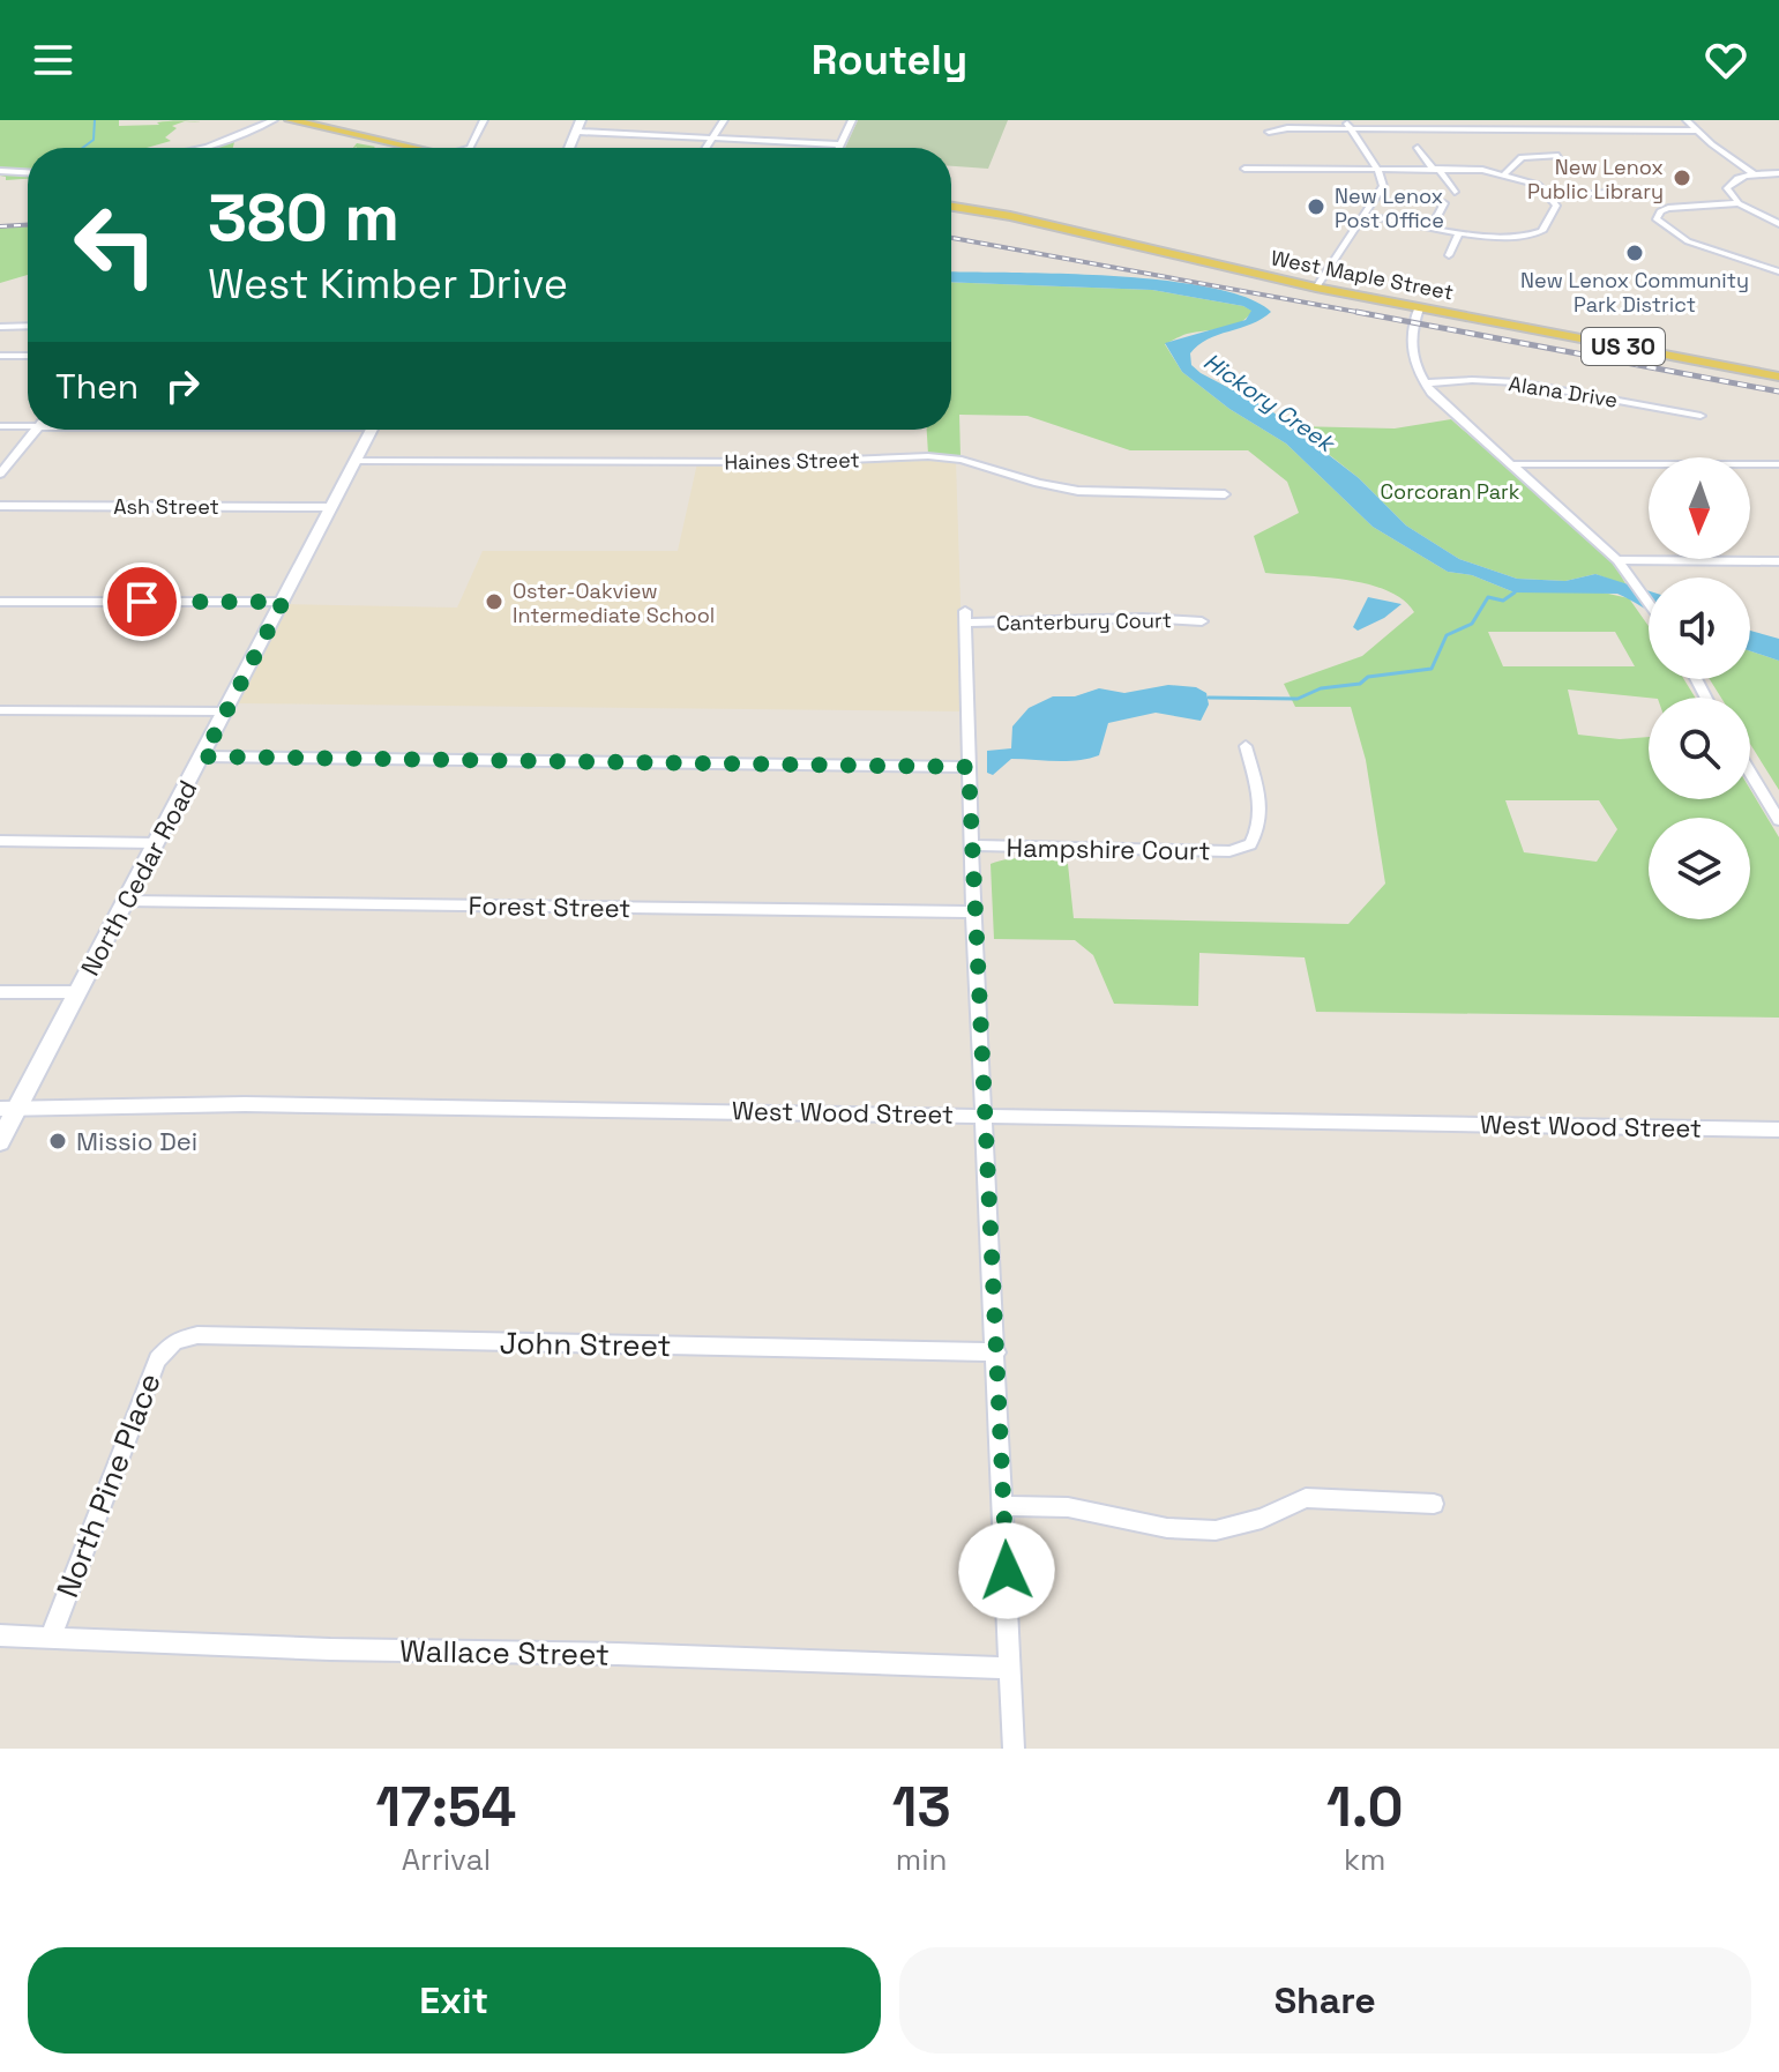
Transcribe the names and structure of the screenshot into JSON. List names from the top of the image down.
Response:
{
  "streets": {
    "main road": ["West Maple Street", "US 30"],
    "street": [
      "Alana Drive",
      "Haines Street",
      "Ash Street",
      "Canterbury Court",
      "Hampshire Court",
      "North Cedar Road",
      "Forest Street",
      "West Wood Street",
      "John Street",
      "North Pine Place",
      "Wallace Street"
    ]
  },
  "crossings": [
    ["Haines Street", "North Cedar Road"],
    ["Ash Street", "North Cedar Road"],
    ["North Cedar Road", "Forest Street"],
    ["North Cedar Road", "West Wood Street"],
    ["John Street", "North Pine Place"],
    ["North Pine Place", "Wallace Street"]
  ],
  "water": ["Hickory Creek"],
  "parks": ["Corcoran Park"],
  "places": [
    "New Lenox Public Library",
    "New Lenox Post Office",
    "New Lenox Community Park District",
    "Oster-Oakview Intermediate School",
    "Missio Dei"
  ],
  "north": "bottom",
  "page": {
    "header": "Routely",
    "turn": ["380 m", "West Kimber Drive"],
    "then": "Then",
    "eta": [
      "17:54",
      "Arrival",
      "13",
      "min",
      "1.0",
      "km"
    ],
    "buttons": ["Exit", "Share"]
  }
}
